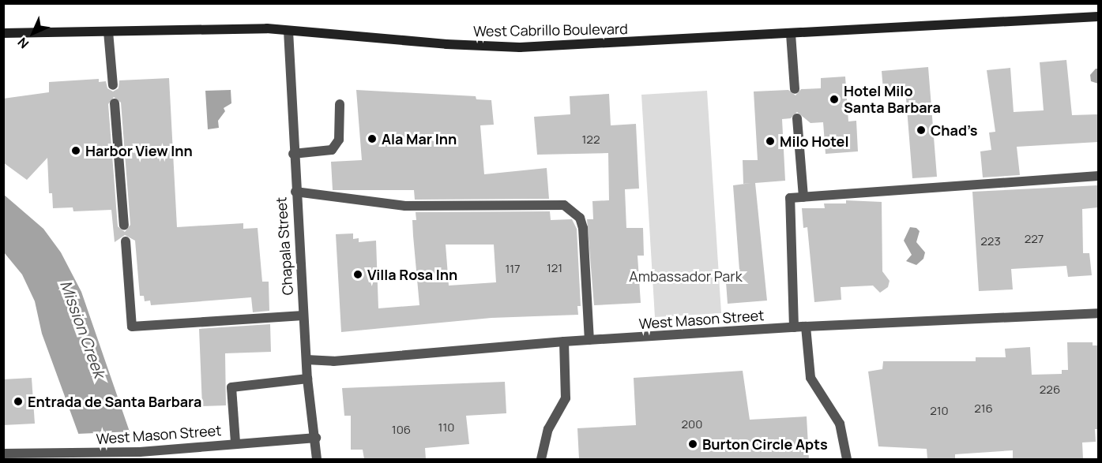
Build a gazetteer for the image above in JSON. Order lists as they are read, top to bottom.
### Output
{
  "streets": {
    "main road": ["West Cabrillo Boulevard"],
    "street": ["Chapala Street", "West Mason Street"]
  },
  "crossings": [
    ["West Cabrillo Boulevard", "Chapala Street"],
    ["Chapala Street", "West Mason Street"]
  ],
  "water": ["Mission Creek"],
  "parks": ["Ambassador Park"],
  "places": [
    "Hotel Milo Santa Barbara",
    "Chad’s",
    "Ala Mar Inn",
    "Milo Hotel",
    "Harbor View Inn",
    "Villa Rosa Inn",
    "Entrada de Santa Barbara",
    "Burton Circle Apts"
  ],
  "house_numbers": [
    "122",
    "227",
    "223",
    "121",
    "117",
    "226",
    "216",
    "210",
    "200",
    "110",
    "106"
  ],
  "north": "bottom left"
}
